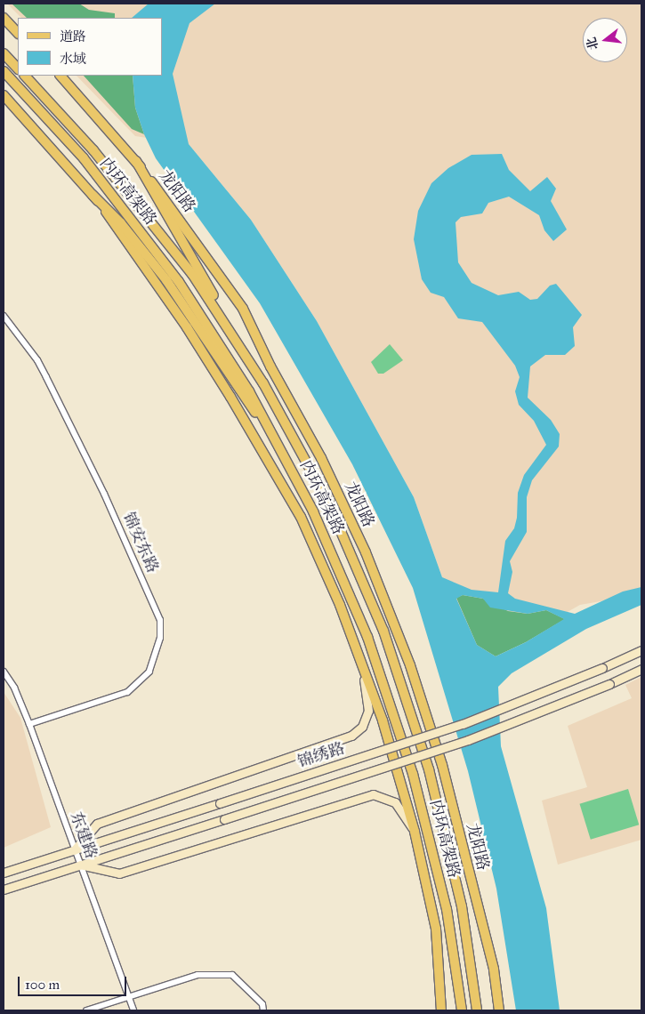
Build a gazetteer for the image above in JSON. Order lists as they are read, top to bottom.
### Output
{
  "streets": {
    "main road": ["内环高架路", "龙阳路", "锦绣路"],
    "street": ["锦安东路", "东建路"]
  },
  "crossings": [
    ["锦安东路", "东建路"],
    ["锦绣路", "东建路"]
  ],
  "legend": ["道路", "水域"],
  "scale_bar": "100 m",
  "north": "left"
}
